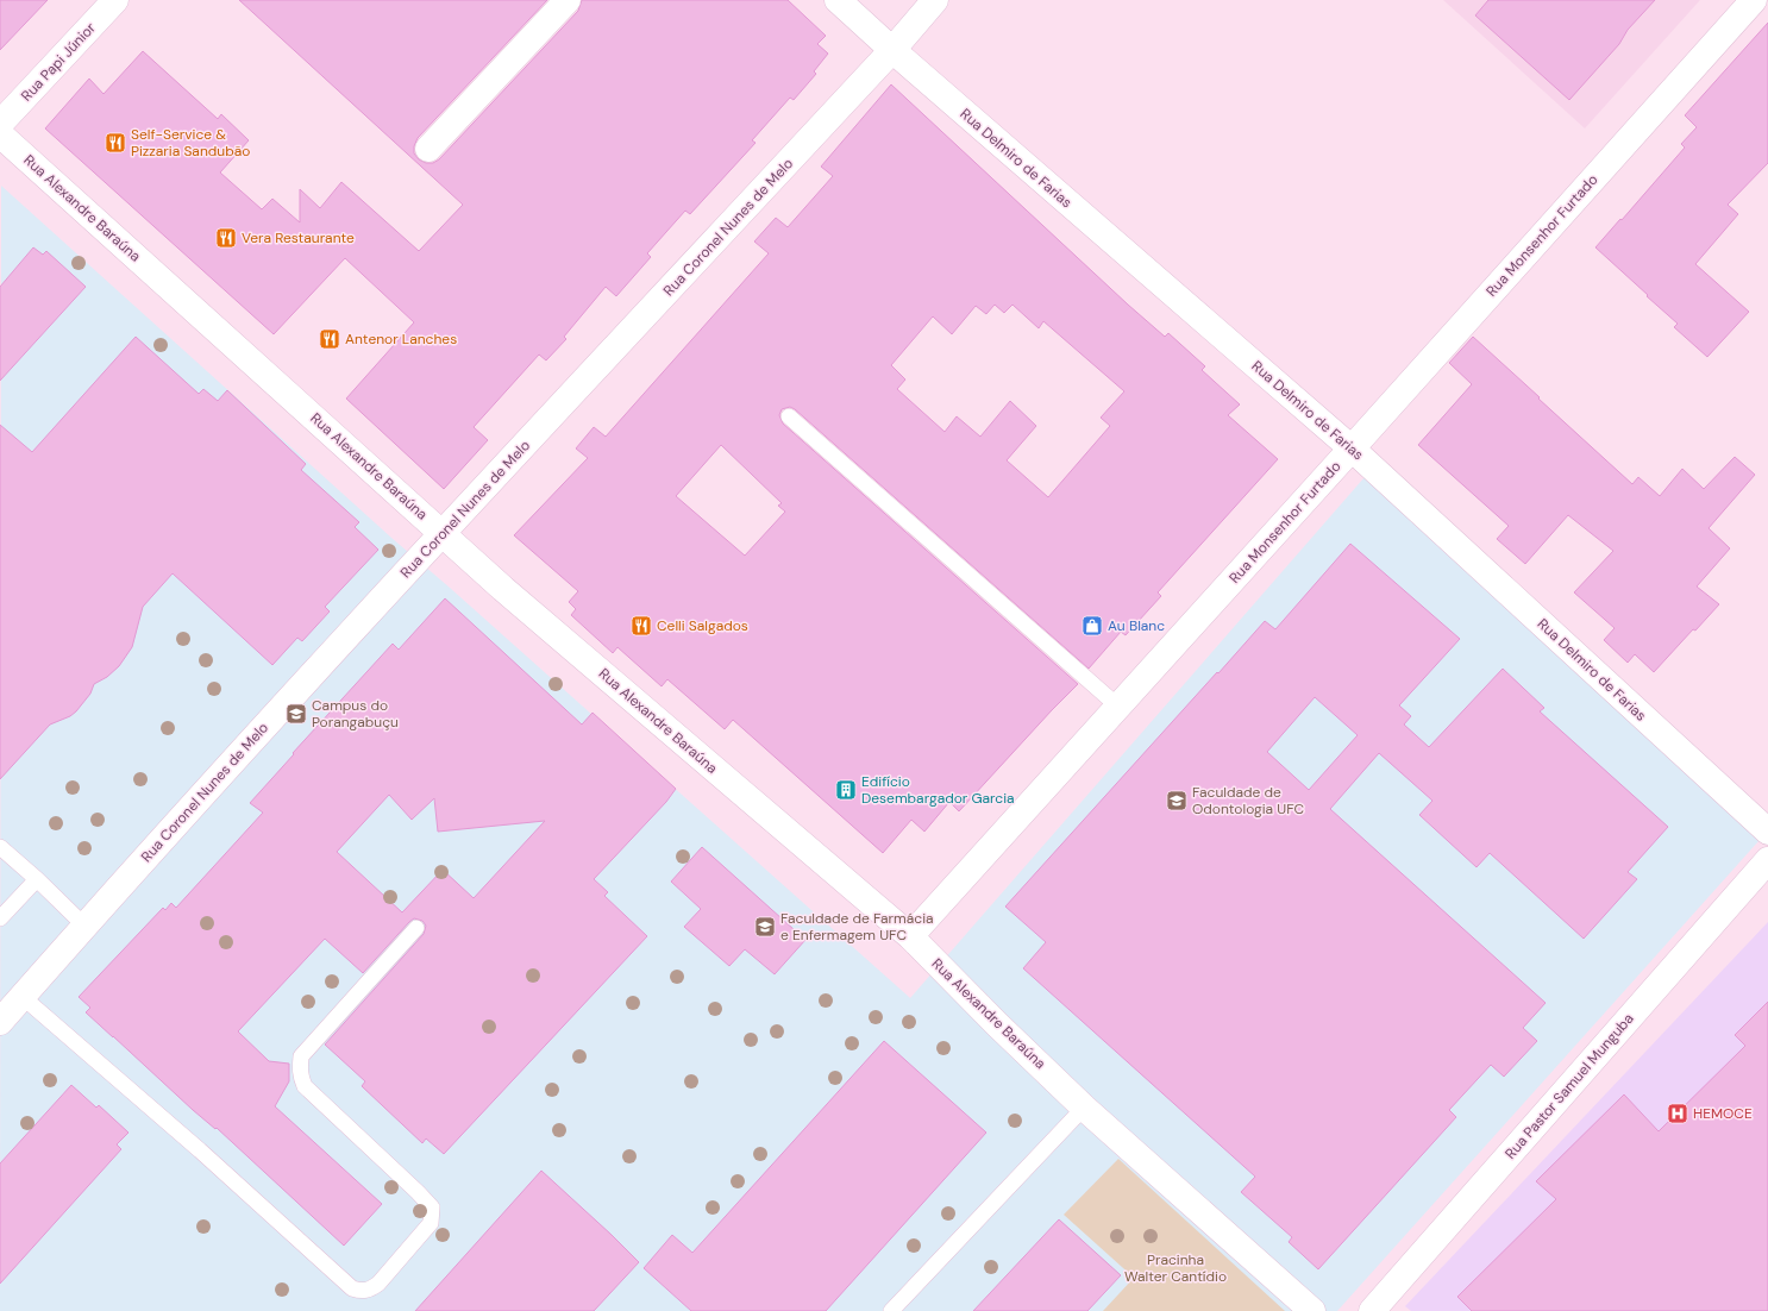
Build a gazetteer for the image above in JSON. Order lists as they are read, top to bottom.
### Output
{
  "streets": {
    "street": [
      "Rua Papi Júnior",
      "Rua Delmiro de Farias",
      "Rua Alexandre Baraúna",
      "Rua Coronel Nunes de Melo",
      "Rua Monsenhor Furtado",
      "Rua Pastor Samuel Munguba"
    ]
  },
  "crossings": [
    ["Rua Delmiro de Farias", "Rua Coronel Nunes de Melo"],
    ["Rua Delmiro de Farias", "Rua Monsenhor Furtado"],
    ["Rua Alexandre Baraúna", "Rua Coronel Nunes de Melo"],
    ["Rua Alexandre Baraúna", "Rua Monsenhor Furtado"]
  ],
  "parks": ["Pracinha Walter Cantídio"],
  "places": {
    "restaurant": [
      "Self-Service & Pizzaria Sandubão",
      "Vera Restaurante",
      "Antenor Lanches",
      "Celli Salgados"
    ],
    "shop": ["Au Blanc"],
    "school or university": ["Campus do Porangabuçu", "Faculdade de Odontologia UFC", "Faculdade de Farmácia e Enfermagem UFC"],
    "building": ["Edifício Desembargador Garcia"],
    "hospital": ["HEMOCE"]
  }
}
